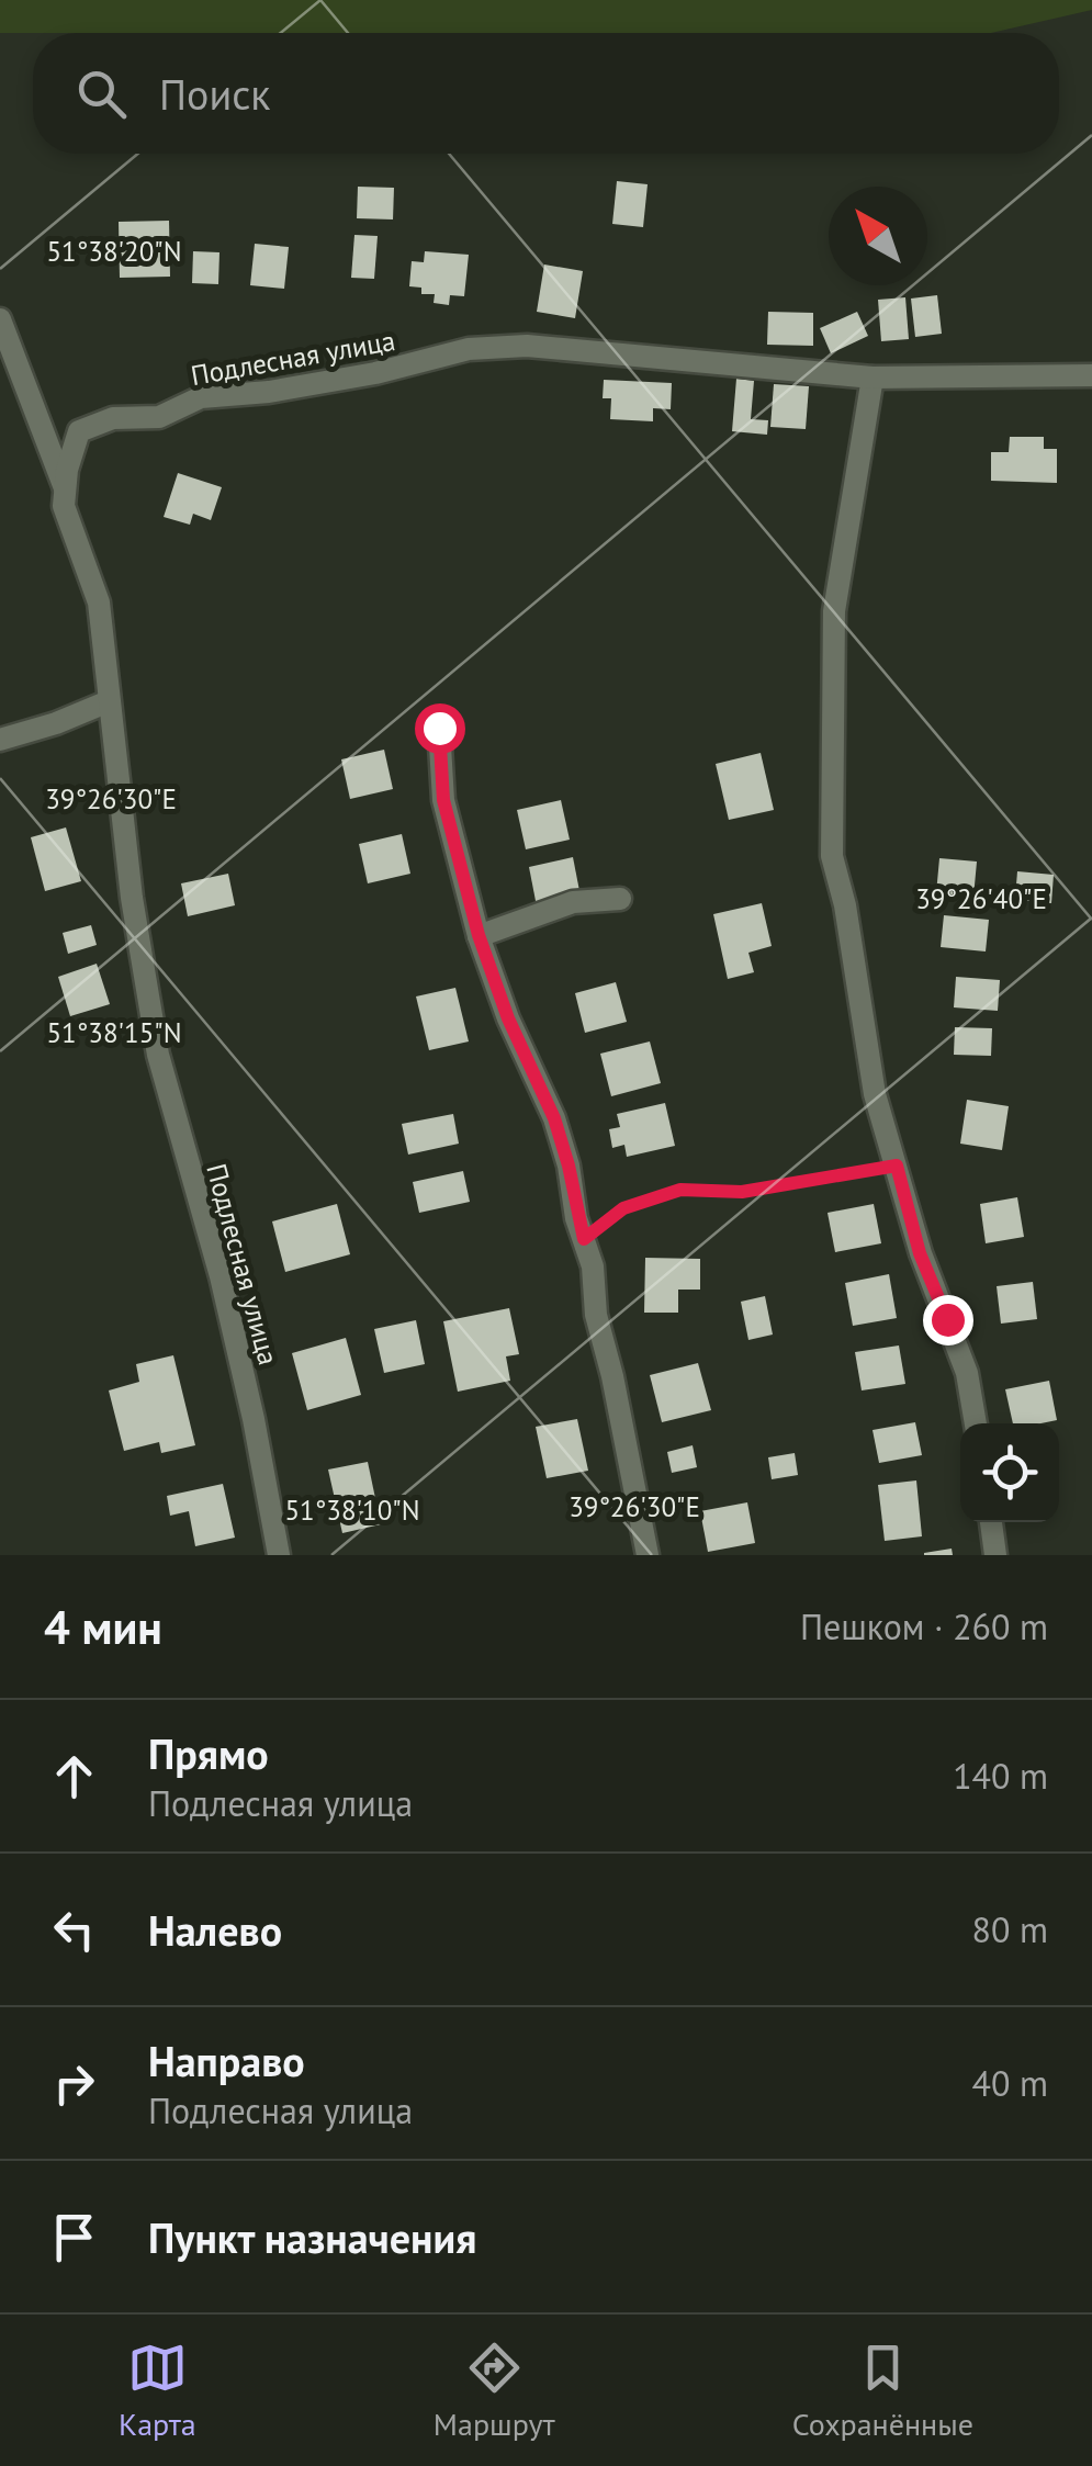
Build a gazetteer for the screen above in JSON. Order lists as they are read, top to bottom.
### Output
{
  "streets": {
    "street": ["Подлесная улица"]
  },
  "north": "top left",
  "page": {
    "search": "Поиск",
    "heading": ["4 мин", "Пешком · 260 m"],
    "list": [
      ["Прямо", "Подлесная улица", "140 m"],
      ["Налево", "80 m"],
      ["Направо", "Подлесная улица", "40 m"],
      "Пункт назначения"
    ],
    "nav": ["Карта", "Маршрут", "Сохранённые"]
  },
  "coordinates": [
    "51°38'20\"N",
    "39°26'30\"E",
    "39°26'40\"E",
    "51°38'15\"N",
    "51°38'10\"N"
  ]
}
